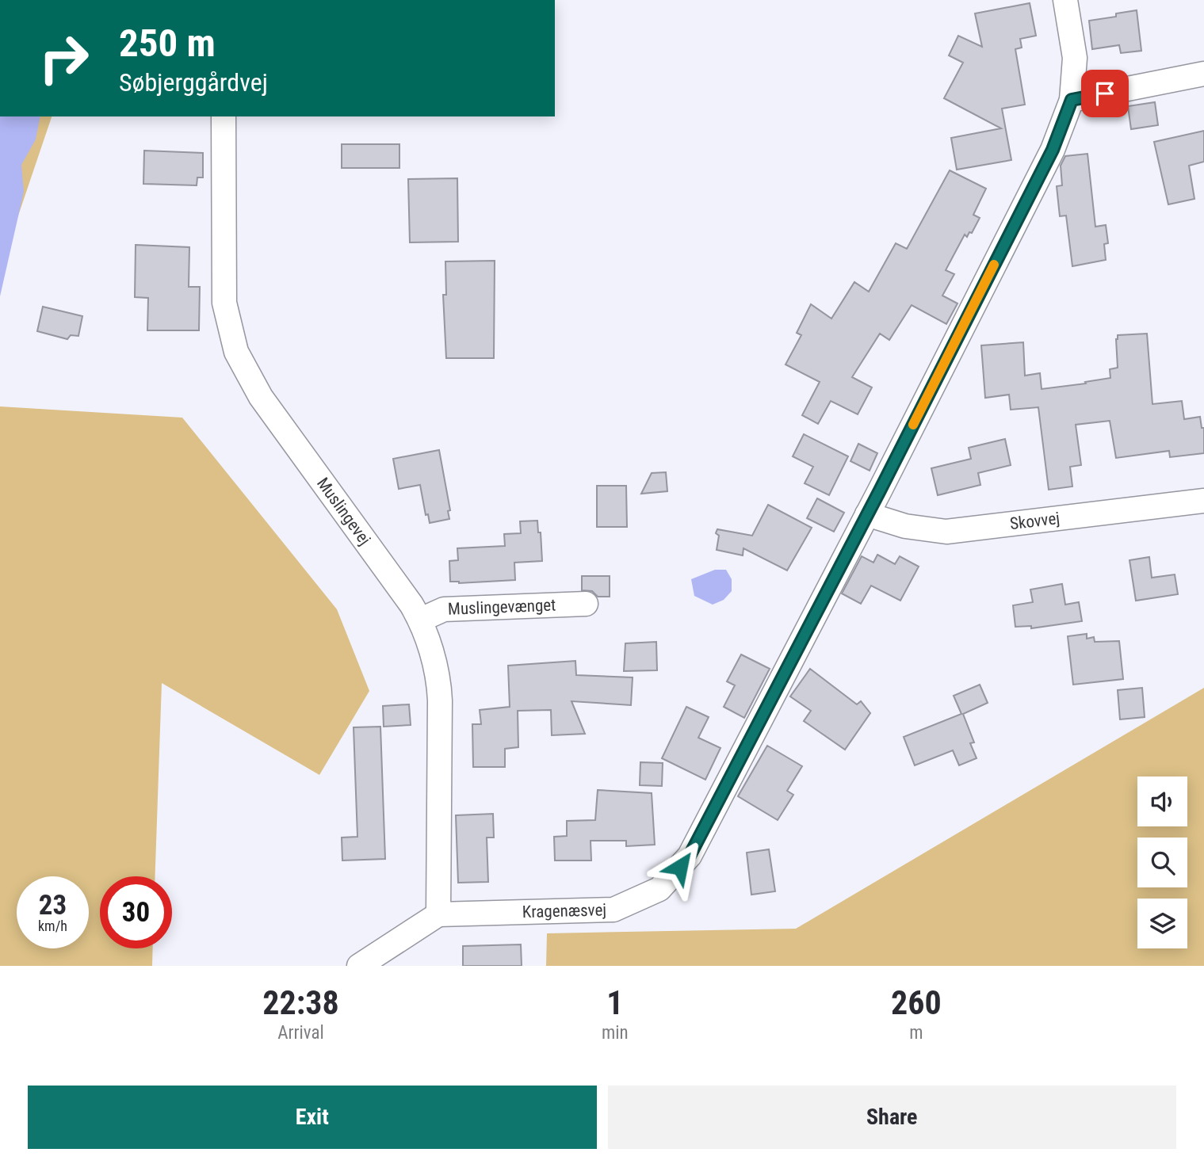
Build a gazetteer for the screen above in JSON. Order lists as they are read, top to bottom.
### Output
{
  "streets": {
    "street": [
      "Muslingevej",
      "Skovvej",
      "Muslingevænget",
      "Kragenæsvej"
    ]
  },
  "crossings": [
    ["Muslingevej", "Muslingevænget"],
    ["Muslingevej", "Kragenæsvej"],
    ["Skovvej", "Kragenæsvej"]
  ],
  "page": {
    "turn": ["250 m", "Søbjerggårdvej"],
    "speed": "23 km/h",
    "limit": "30",
    "eta": [
      "22:38",
      "Arrival",
      "1",
      "min",
      "260",
      "m"
    ],
    "buttons": ["Exit", "Share"]
  }
}
